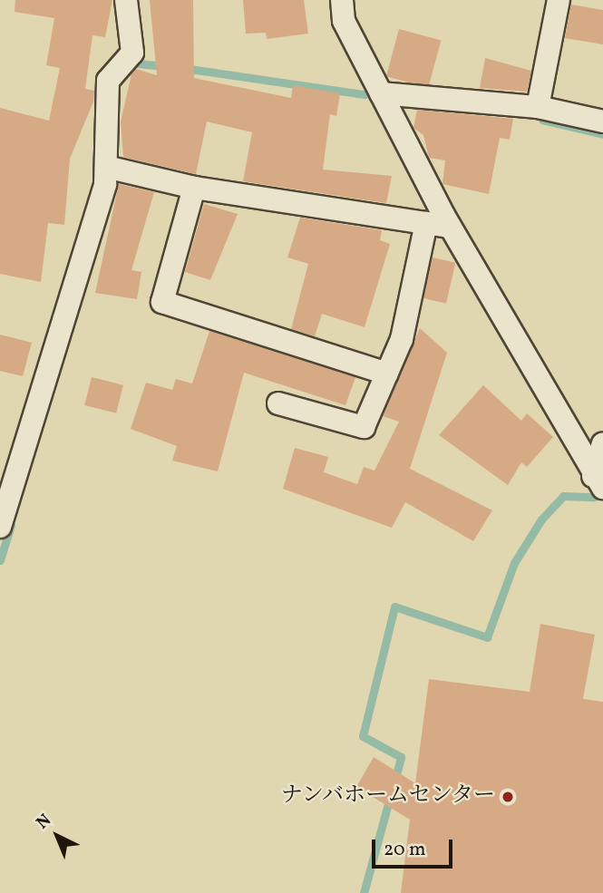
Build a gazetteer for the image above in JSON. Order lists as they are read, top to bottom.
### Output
{
  "places": ["ナンバホームセンター"],
  "scale_bar": "20 m",
  "north": "top left"
}
